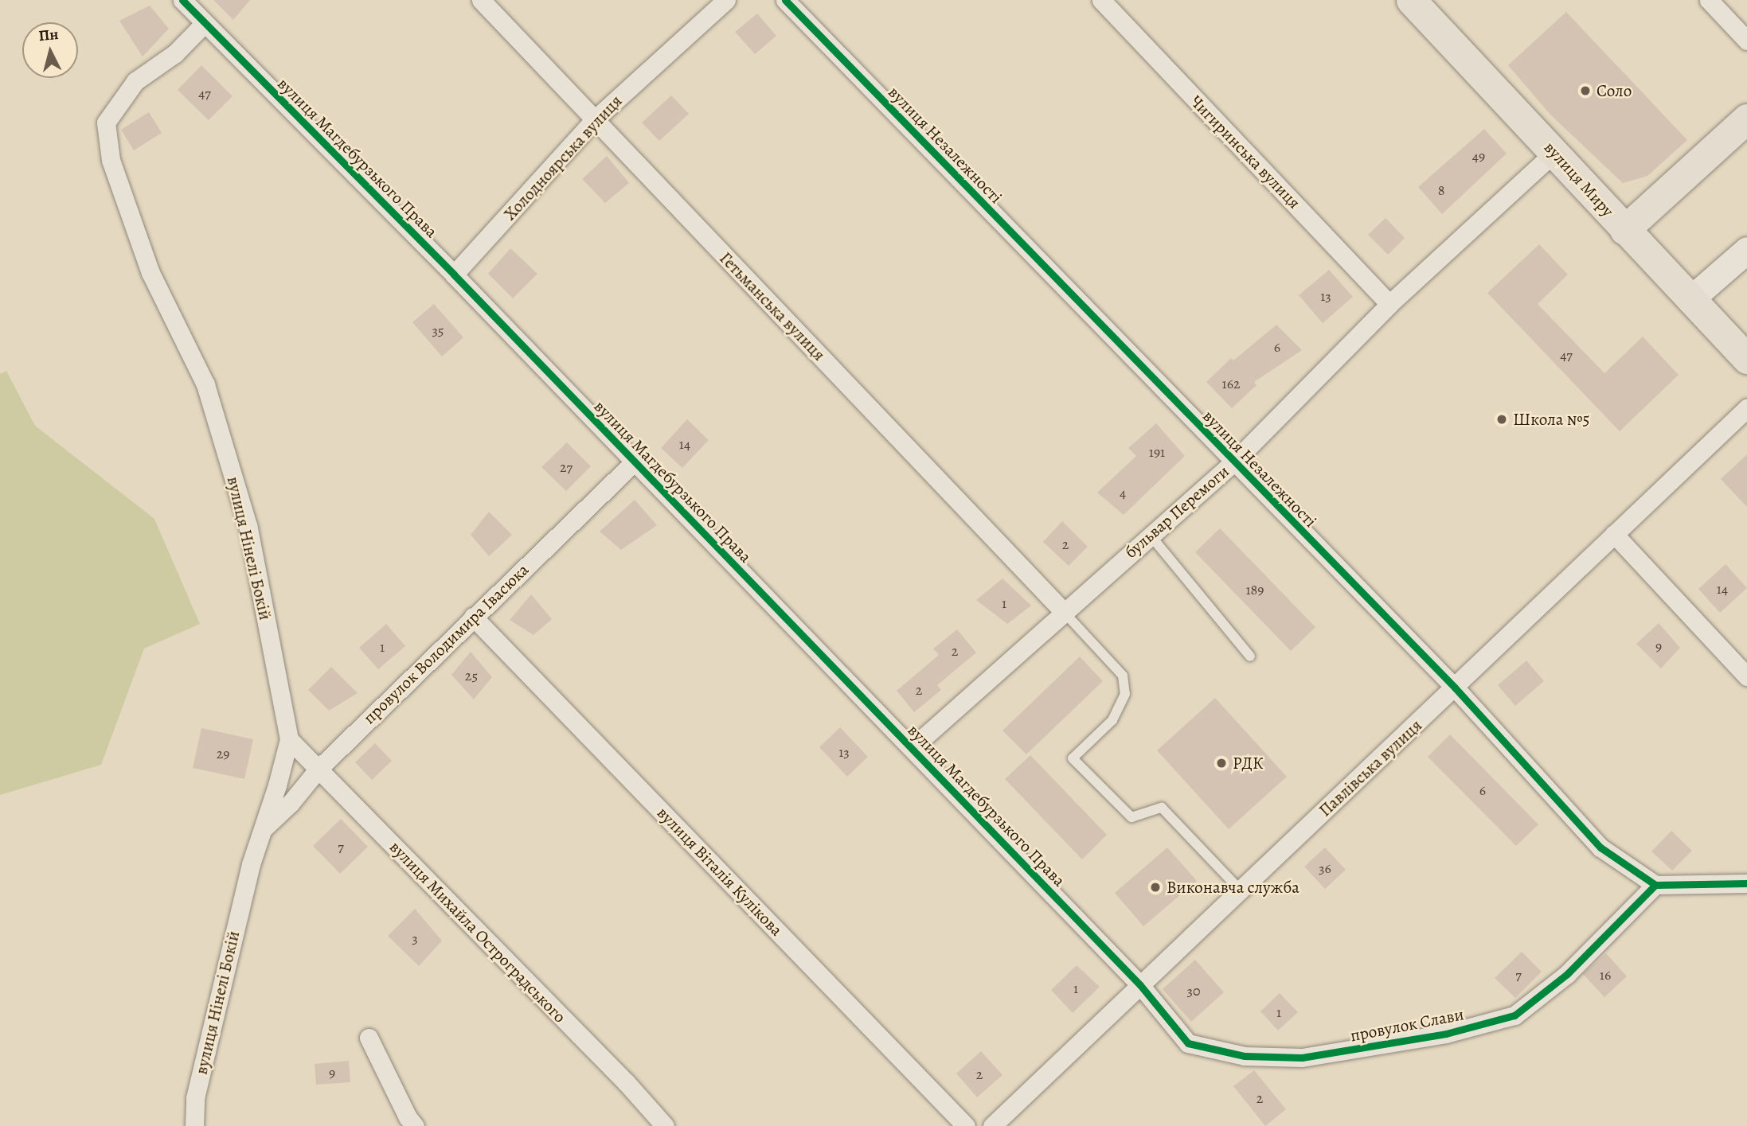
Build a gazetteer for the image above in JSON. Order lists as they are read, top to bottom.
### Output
{
  "streets": {
    "main road": ["вулиця Миру"],
    "street": [
      "вулиця Незалежності",
      "Чигиринська вулиця",
      "вулиця Магдебурзького Права",
      "Холодноярська вулиця",
      "Гетьманська вулиця",
      "бульвар Перемоги",
      "вулиця Нінелі Бокій",
      "провулок Володимира Івасюка",
      "Павлівська вулиця",
      "вулиця Віталія Кулікова",
      "вулиця Михайла Остроградського",
      "провулок Слави"
    ]
  },
  "crossings": [
    ["вулиця Незалежності", "бульвар Перемоги"],
    ["вулиця Незалежності", "Павлівська вулиця"],
    ["вулиця Незалежності", "провулок Слави"],
    ["Чигиринська вулиця", "бульвар Перемоги"],
    ["вулиця Магдебурзького Права", "Холодноярська вулиця"],
    ["вулиця Магдебурзького Права", "бульвар Перемоги"],
    ["вулиця Магдебурзького Права", "вулиця Нінелі Бокій"],
    ["вулиця Магдебурзького Права", "провулок Володимира Івасюка"],
    ["вулиця Магдебурзького Права", "Павлівська вулиця"],
    ["вулиця Магдебурзького Права", "провулок Слави"],
    ["Холодноярська вулиця", "Гетьманська вулиця"],
    ["вулиця Миру", "бульвар Перемоги"],
    ["Гетьманська вулиця", "бульвар Перемоги"],
    ["вулиця Нінелі Бокій", "провулок Володимира Івасюка"],
    ["вулиця Нінелі Бокій", "вулиця Михайла Остроградського"],
    ["провулок Володимира Івасюка", "вулиця Віталія Кулікова"],
    ["провулок Володимира Івасюка", "вулиця Михайла Остроградського"],
    ["Павлівська вулиця", "провулок Слави"]
  ],
  "places": [
    "Соло",
    "Школа №5",
    "РДК",
    "Виконавча служба"
  ],
  "house_numbers": [
    "47",
    "49",
    "8",
    "13",
    "35",
    "6",
    "47",
    "162",
    "14",
    "191",
    "27",
    "4",
    "2",
    "14",
    "189",
    "1",
    "9",
    "1",
    "2",
    "25",
    "2",
    "13",
    "29",
    "6",
    "7",
    "36",
    "3",
    "7",
    "16",
    "1",
    "30",
    "1",
    "9",
    "2",
    "2"
  ],
  "north": "top"
}
